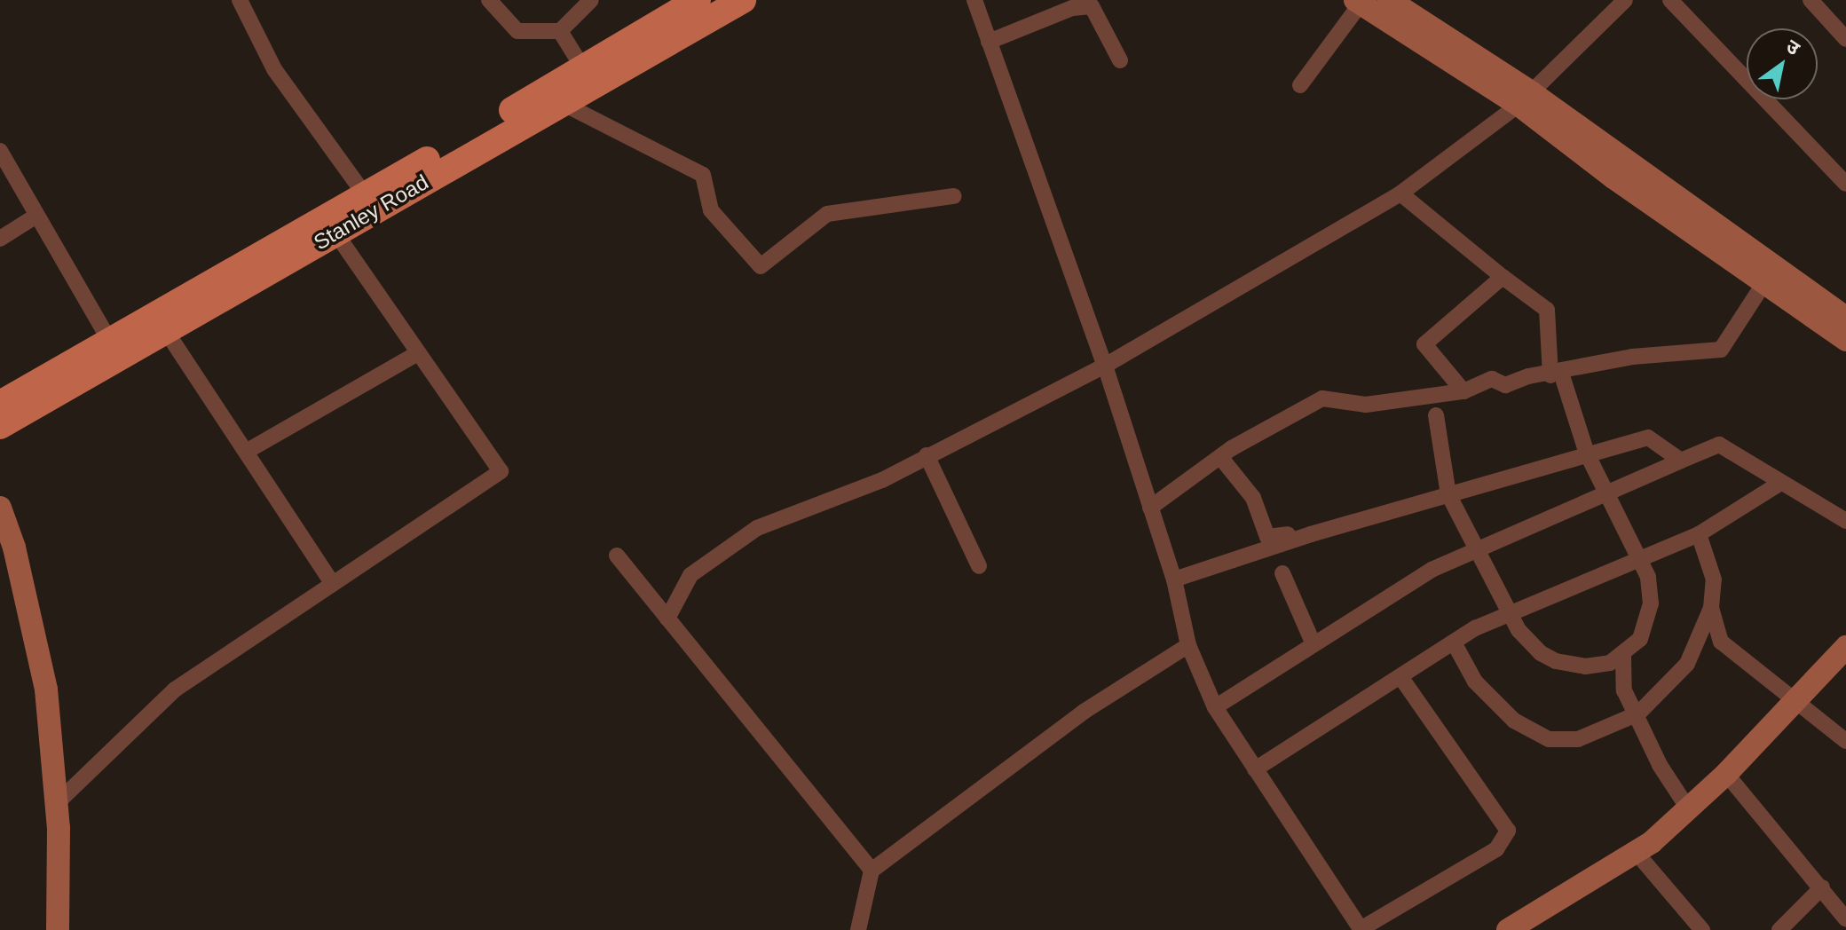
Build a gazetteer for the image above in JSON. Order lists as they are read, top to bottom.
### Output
{
  "streets": {
    "main road": ["Stanley Road"]
  },
  "north": "top right"
}
